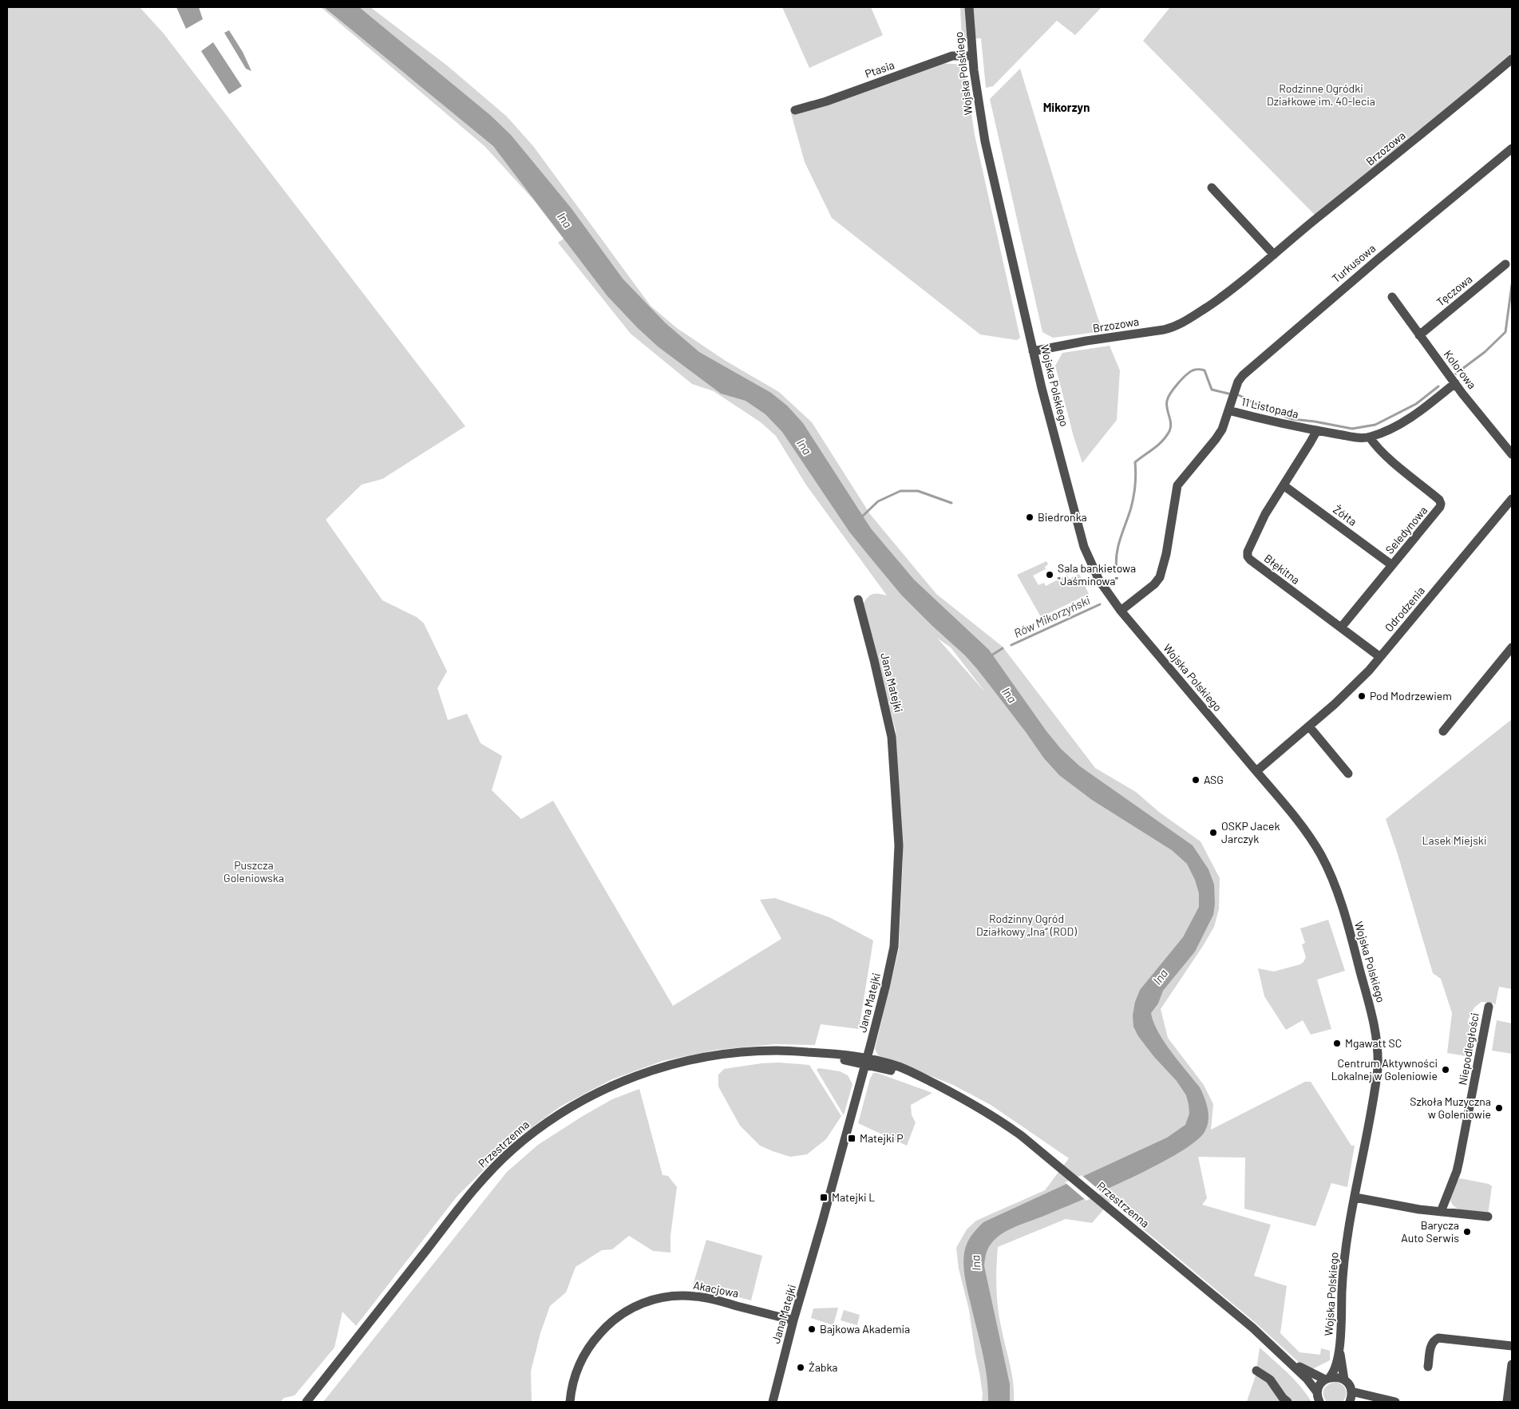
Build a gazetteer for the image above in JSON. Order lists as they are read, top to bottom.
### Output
{
  "streets": {
    "street": [
      "Ptasia",
      "Wojska Polskiego",
      "Brzozowa",
      "Turkusowa",
      "Tęczowa",
      "Kolorowa",
      "11 Listopada",
      "Żółta",
      "Seledynowa",
      "Błękitna",
      "Odrodzenia",
      "Jana Matejki",
      "Niepodległości",
      "Przestrzenna",
      "Akacjowa"
    ]
  },
  "crossings": [
    ["Ptasia", "Wojska Polskiego"],
    ["Wojska Polskiego", "Brzozowa"],
    ["Wojska Polskiego", "11 Listopada"],
    ["Wojska Polskiego", "Odrodzenia"],
    ["Wojska Polskiego", "Przestrzenna"],
    ["Turkusowa", "11 Listopada"],
    ["Tęczowa", "Kolorowa"],
    ["Kolorowa", "11 Listopada"],
    ["11 Listopada", "Seledynowa"],
    ["11 Listopada", "Błękitna"],
    ["Żółta", "Seledynowa"],
    ["Żółta", "Błękitna"],
    ["Seledynowa", "Błękitna"],
    ["Błękitna", "Odrodzenia"],
    ["Jana Matejki", "Przestrzenna"],
    ["Jana Matejki", "Akacjowa"]
  ],
  "districts": ["Mikorzyn"],
  "water": ["Ina", "Rów Mikorzyński"],
  "parks": [
    "Rodzinne Ogródki Działkowe im. 40-lecia",
    "Lasek Miejski",
    "Puszcza Goleniowska",
    "Rodzinny Ogród Działkowy „Ina“ (ROD)"
  ],
  "places": {
    "other": [
      "Biedronka",
      "Sala bankietowa \"Jaśminowa\"",
      "Pod Modrzewiem",
      "ASG",
      "OSKP Jacek Jarczyk",
      "Mgawatt SC",
      "Centrum Aktywności Lokalnej w Goleniowie",
      "Szkoła Muzyczna w Goleniowie",
      "Barycza Auto Serwis",
      "Bajkowa Akademia",
      "Żabka"
    ],
    "transit": ["Matejki P", "Matejki L"]
  }
}
